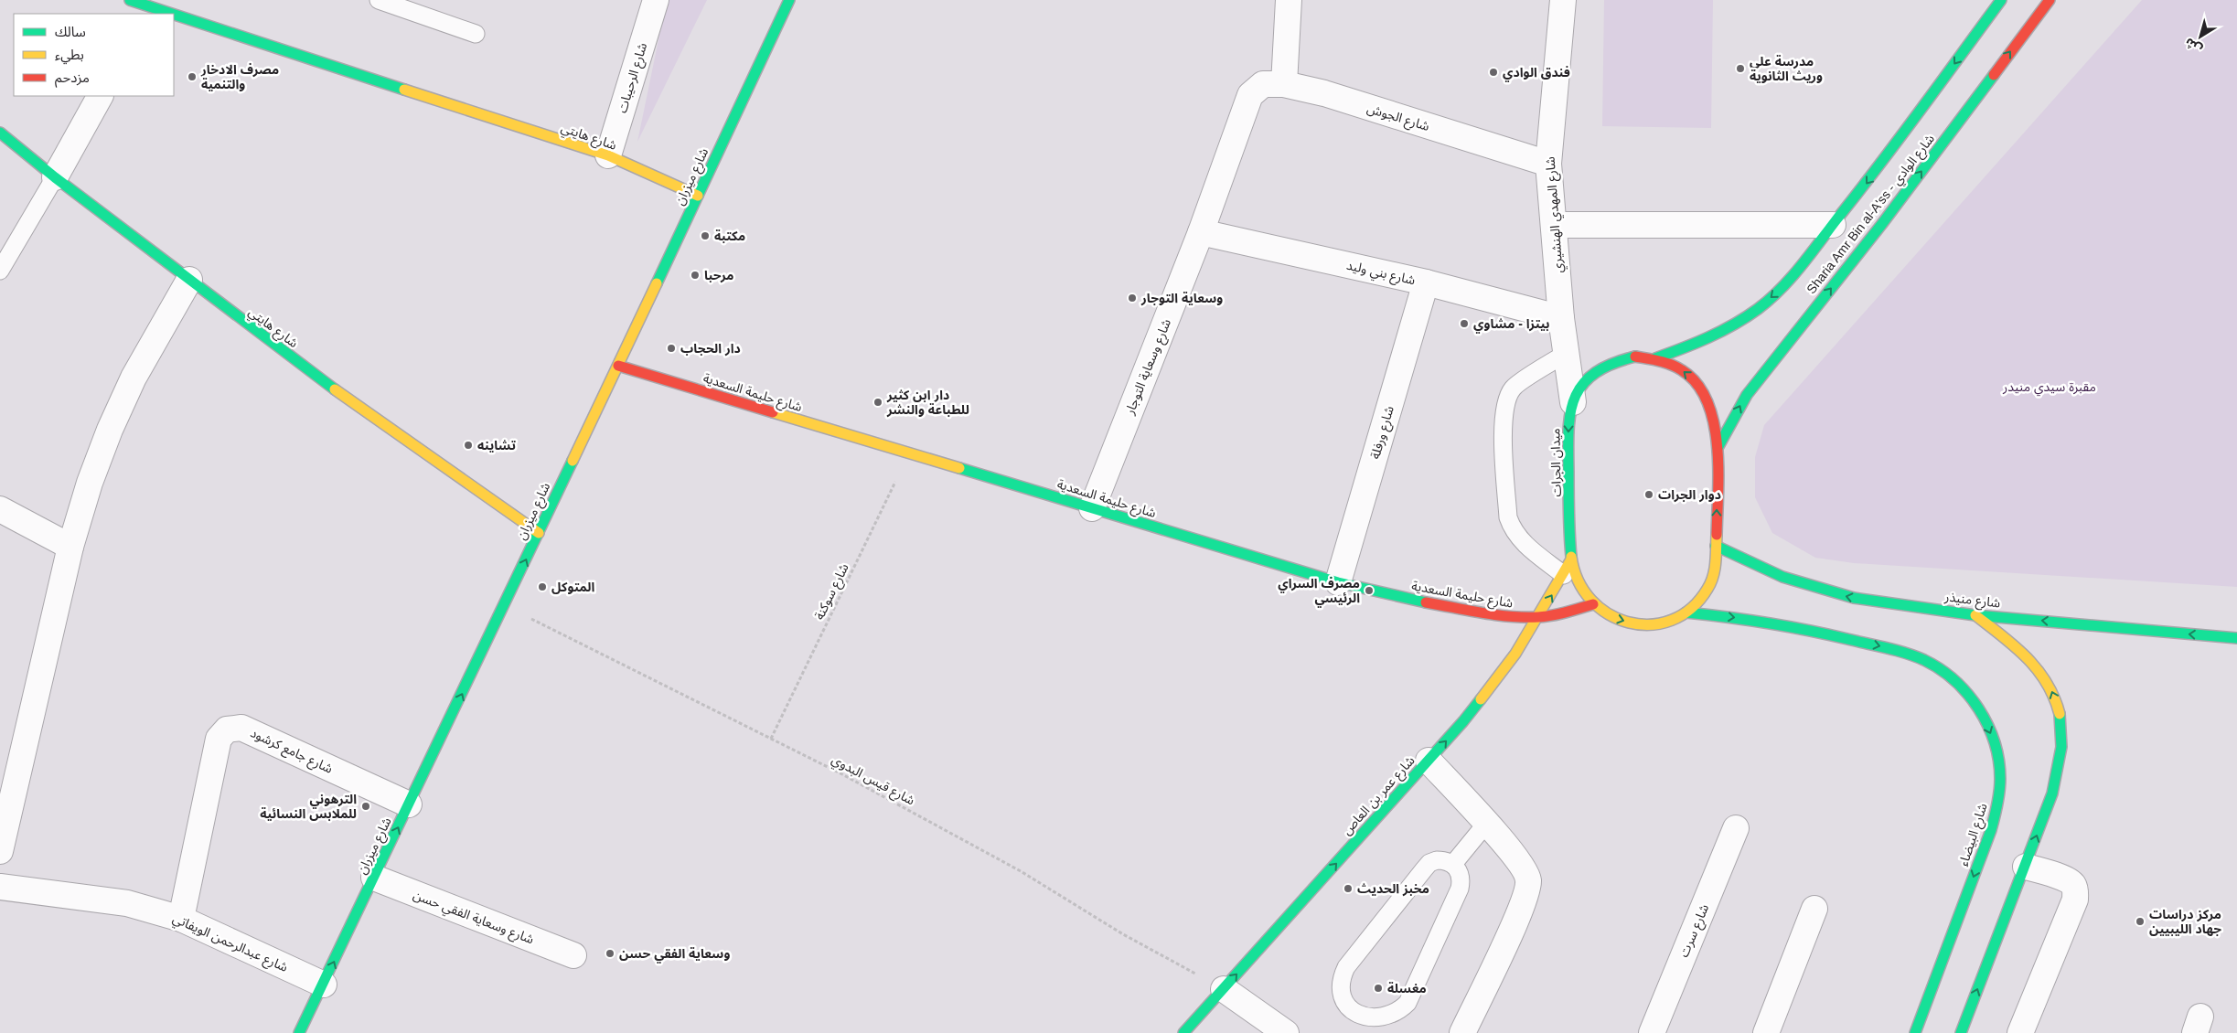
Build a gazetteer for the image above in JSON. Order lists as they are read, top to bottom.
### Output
{
  "streets": {
    "street": [
      "شارع الرحيبات",
      "شارع الجوش",
      "شارع هايتي",
      "شارع ميزران",
      "Sharia Amr Bin al-A'ss - شارع الوادي",
      "شارع المهدي الهنشيري",
      "شارع بني وليد",
      "شارع وسعاية التوجار",
      "شارع حليمة السعدية",
      "شارع ورفلة",
      "ميدان الجرات",
      "شارع منيذر",
      "شارع جامع كرشود",
      "شارع عمر بن العاص",
      "شارع البيضاء",
      "شارع وسعاية الفقي حسن",
      "شارع سرت",
      "شارع عبدالرحمن الويفاتي"
    ],
    "path": ["شارع سوكنة", "شارع قيس البدوي"]
  },
  "crossings": [
    ["شارع الرحيبات", "شارع هايتي"],
    ["شارع الجوش", "شارع المهدي الهنشيري"],
    ["شارع الجوش", "شارع وسعاية التوجار"],
    ["شارع هايتي", "شارع ميزران"],
    ["شارع ميزران", "شارع حليمة السعدية"],
    ["شارع ميزران", "شارع جامع كرشود"],
    ["شارع ميزران", "شارع قيس البدوي"],
    ["شارع ميزران", "شارع وسعاية الفقي حسن"],
    ["شارع ميزران", "شارع عبدالرحمن الويفاتي"],
    ["Sharia Amr Bin al-A'ss - شارع الوادي", "ميدان الجرات"],
    ["شارع المهدي الهنشيري", "شارع بني وليد"],
    ["شارع المهدي الهنشيري", "ميدان الجرات"],
    ["شارع بني وليد", "شارع وسعاية التوجار"],
    ["شارع بني وليد", "شارع ورفلة"],
    ["شارع وسعاية التوجار", "شارع حليمة السعدية"],
    ["شارع حليمة السعدية", "شارع ورفلة"],
    ["شارع حليمة السعدية", "ميدان الجرات"],
    ["شارع حليمة السعدية", "شارع سوكنة"],
    ["شارع حليمة السعدية", "شارع عمر بن العاص"],
    ["ميدان الجرات", "شارع منيذر"],
    ["ميدان الجرات", "شارع عمر بن العاص"],
    ["ميدان الجرات", "شارع البيضاء"],
    ["شارع سوكنة", "شارع قيس البدوي"],
    ["شارع جامع كرشود", "شارع عبدالرحمن الويفاتي"],
    ["شارع قيس البدوي", "شارع عمر بن العاص"]
  ],
  "one_way": ["شارع ميزران", "شارع منيذر", "شارع عمر بن العاص"],
  "parks": ["مقبرة سيدي منيدر"],
  "places": [
    "مدرسة علي وريث الثانوية",
    "فندق الوادي",
    "مصرف الادخار والتنمية",
    "مكتبة",
    "مرحبا",
    "وسعاية التوجار",
    "بيتزا - مشاوي",
    "دار الحجاب",
    "دار ابن كثير للطباعة والنشر",
    "تشاينه",
    "دوار الجرات",
    "المتوكل",
    "مصرف السراي الرئيسي",
    "الترهوني للملابس النسائية",
    "مخبز الحديث",
    "مركز دراسات جهاد الليبيين",
    "وسعاية الفقي حسن",
    "مغسلة"
  ],
  "legend": ["سالك", "بطيء", "مزدحم"],
  "north": "bottom left"
}
